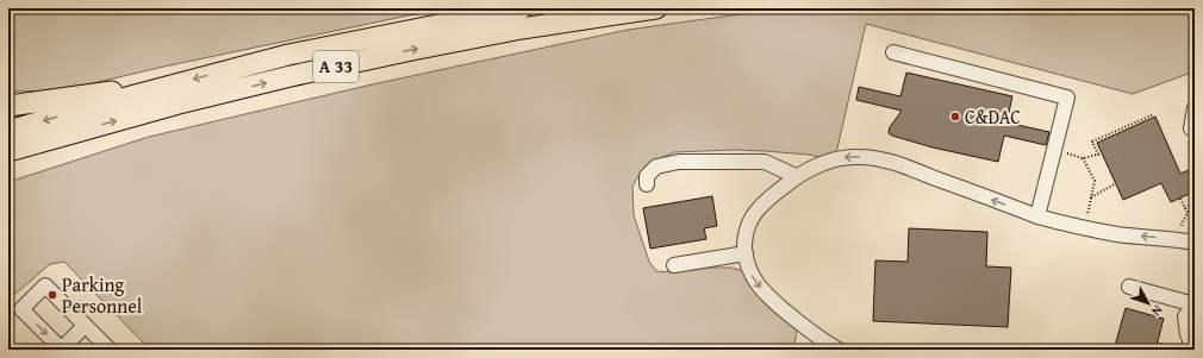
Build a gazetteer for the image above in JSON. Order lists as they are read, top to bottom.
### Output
{
  "streets": {
    "highway": ["A 33"]
  },
  "places": ["C&DAC", "Parking Personnel"],
  "north": "bottom right"
}
